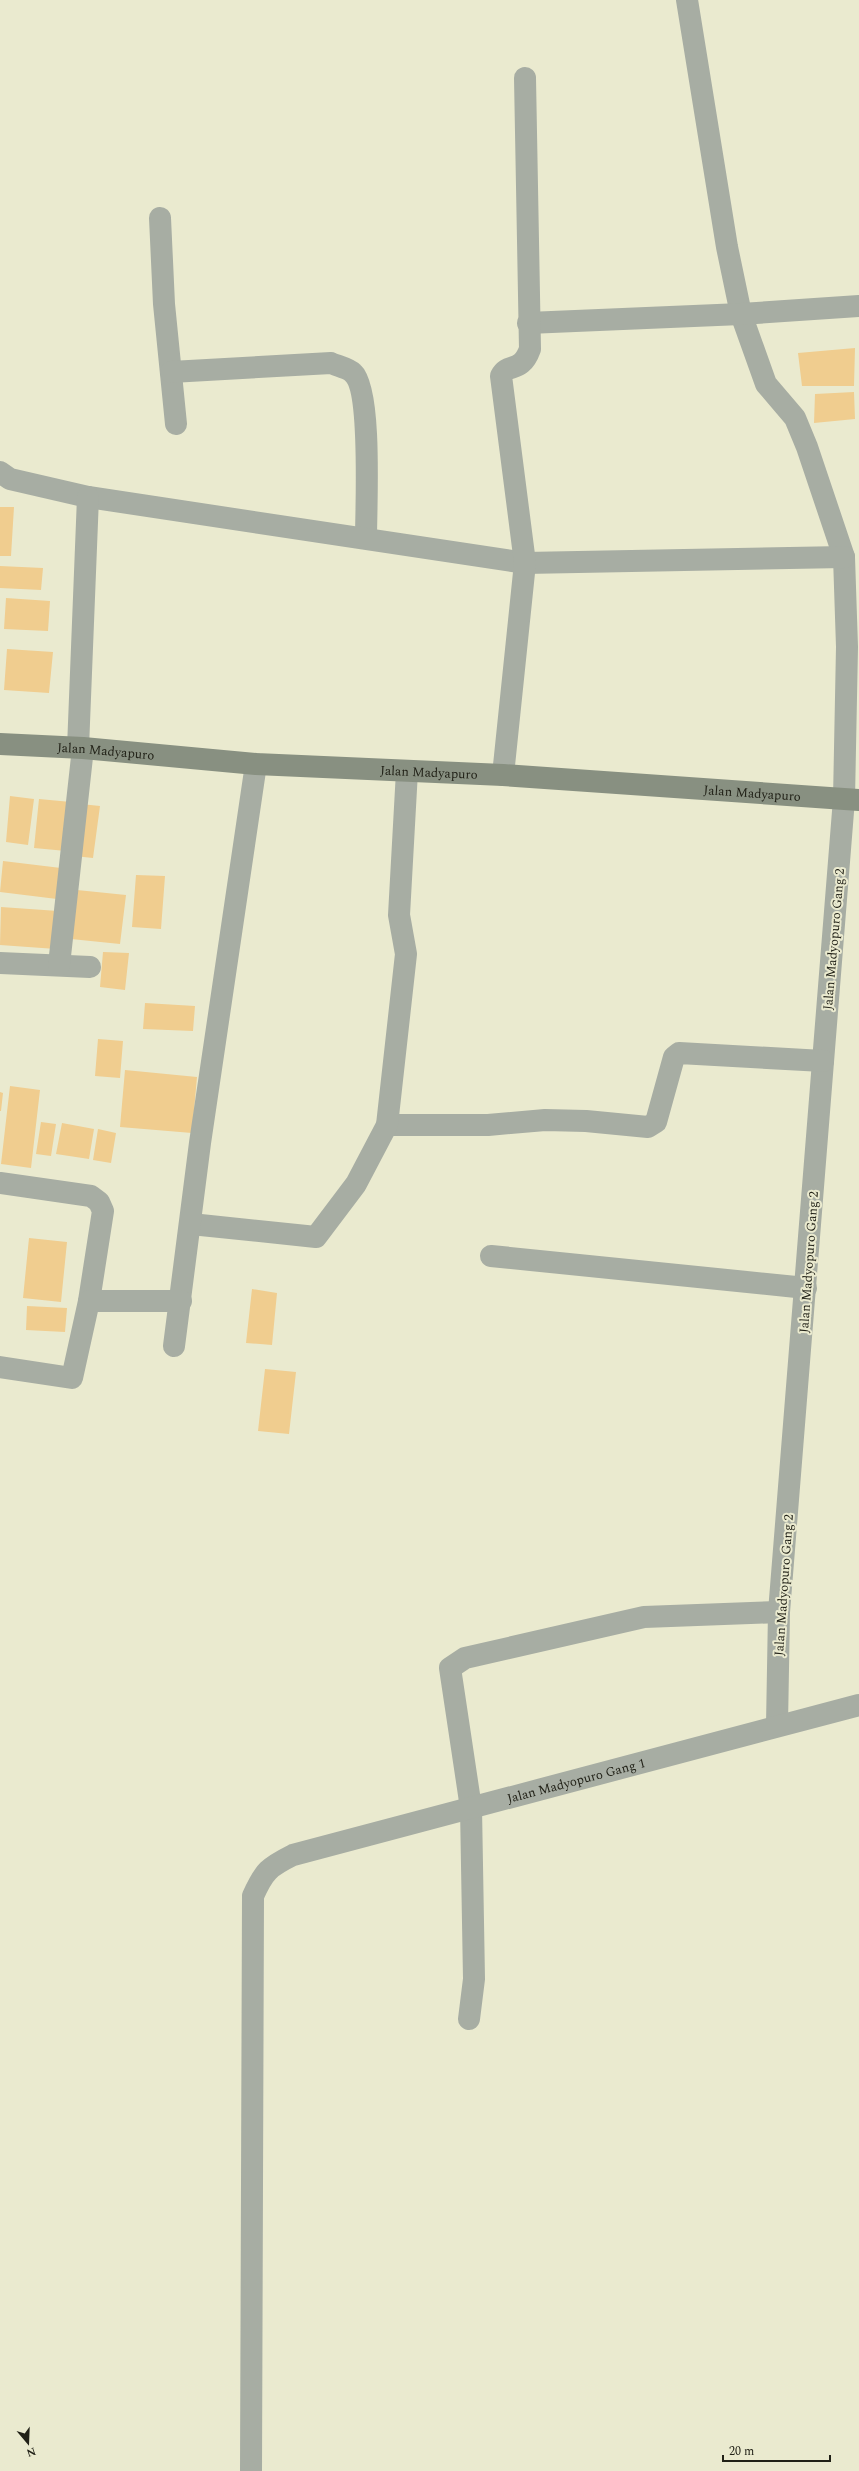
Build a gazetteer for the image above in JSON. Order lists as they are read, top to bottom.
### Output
{
  "streets": {
    "main road": ["Jalan Madyapuro"],
    "street": ["Jalan Madyopuro Gang 2", "Jalan Madyopuro Gang 1"]
  },
  "crossings": [
    ["Jalan Madyapuro", "Jalan Madyopuro Gang 2"],
    ["Jalan Madyopuro Gang 2", "Jalan Madyopuro Gang 1"]
  ],
  "scale_bar": "20 m",
  "north": "bottom"
}
